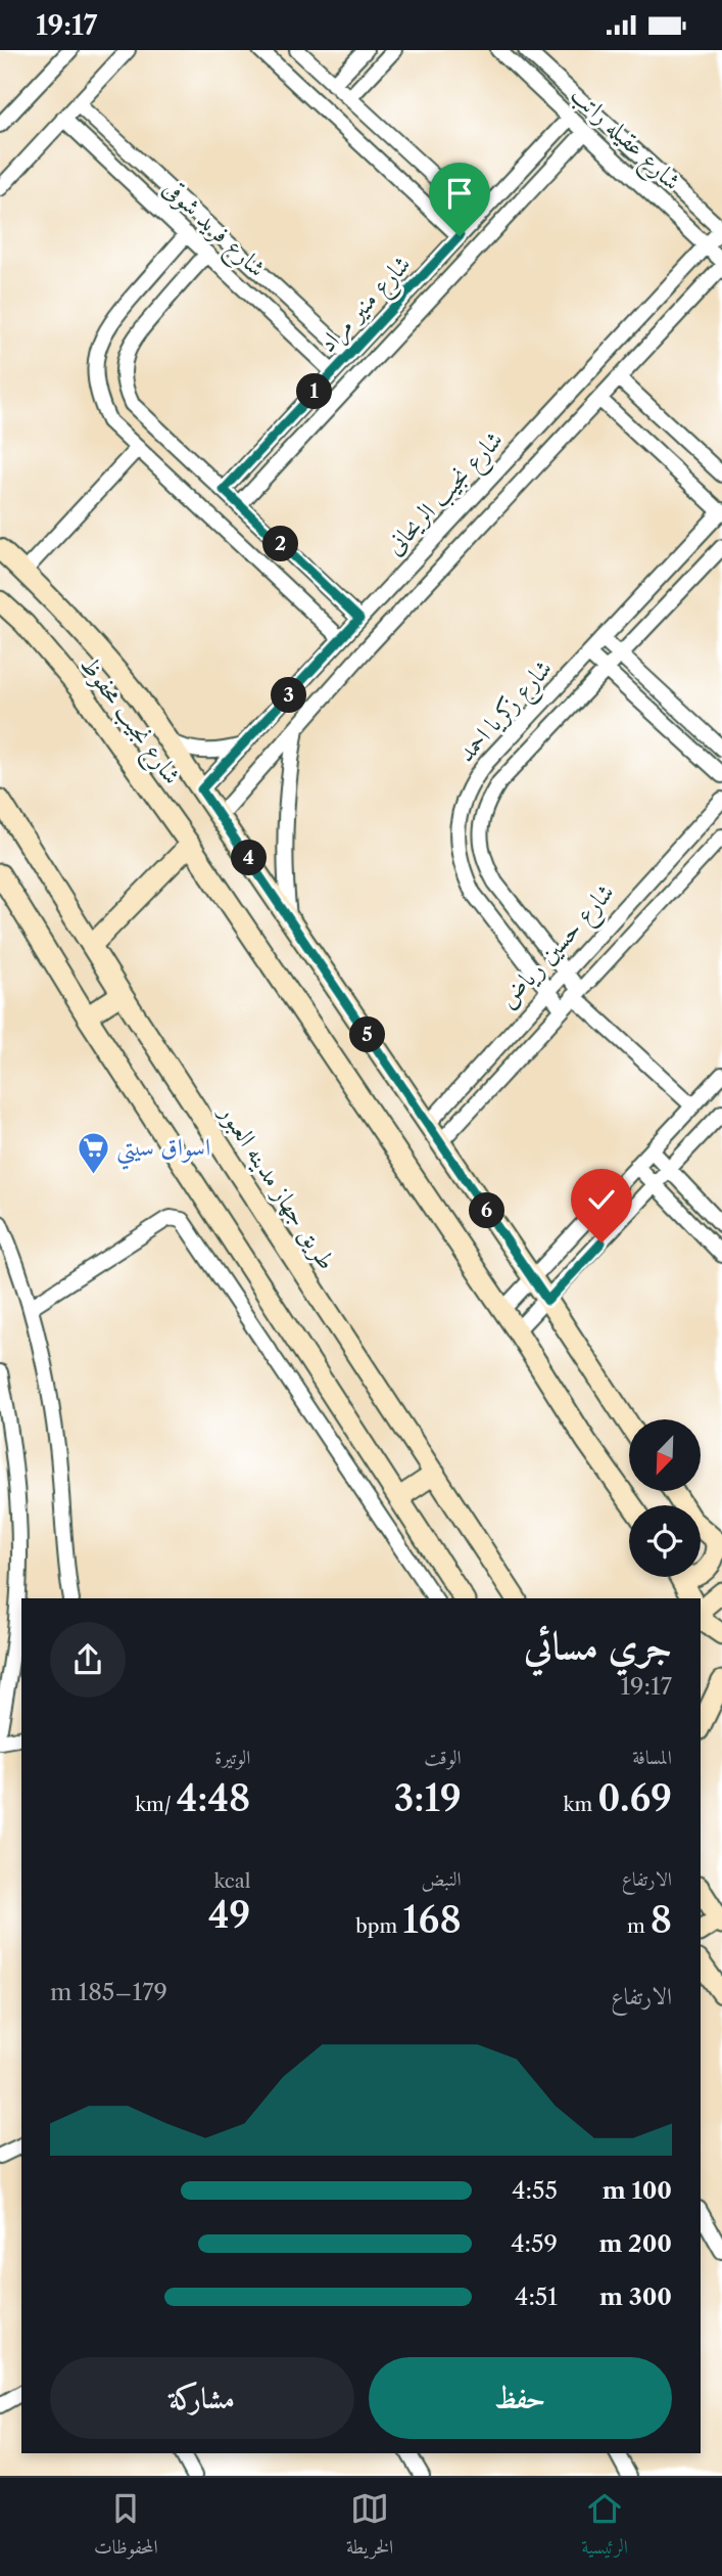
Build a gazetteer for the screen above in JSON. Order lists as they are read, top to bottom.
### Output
{
  "streets": {
    "street": [
      "شارع عقيله راتب",
      "شارع فريد شوقى",
      "شارع منير مراد",
      "شارع نجيب الريحانى",
      "شارع زكريا احمد",
      "شارع نجيب محفوظ",
      "شارع حسين رياض",
      "طريق جهاز مدينه العبور"
    ]
  },
  "crossings": [
    ["شارع عقيله راتب", "شارع منير مراد"],
    ["شارع عقيله راتب", "شارع نجيب الريحانى"],
    ["شارع فريد شوقى", "شارع منير مراد"],
    ["شارع نجيب الريحانى", "شارع نجيب محفوظ"],
    ["شارع زكريا احمد", "شارع حسين رياض"],
    ["شارع نجيب محفوظ", "شارع حسين رياض"]
  ],
  "places": {
    "supermarket": ["اسواق سيتي"]
  },
  "north": "bottom left",
  "page": {
    "status": "19:17",
    "pins": [
      "1",
      "2",
      "3",
      "4",
      "5",
      "6"
    ],
    "heading": ["جري مسائي", "19:17"],
    "stats": [
      ["المسافة", "0.69 km"],
      ["الوقت", "3:19"],
      ["الوتيرة", "4:48 /km"],
      ["الارتفاع", "8 m"],
      ["النبض", "168 bpm"],
      ["kcal", "49"]
    ],
    "chart": ["الارتفاع", "179–185 m"],
    "list": [
      {
        "name": "100 m",
        "note": "4:55"
      },
      {
        "name": "200 m",
        "note": "4:59"
      },
      {
        "name": "300 m",
        "note": "4:51"
      }
    ],
    "buttons": ["حفظ", "مشاركة"],
    "tabs": ["الرئيسية", "الخريطة", "المحفوظات"]
  }
}
